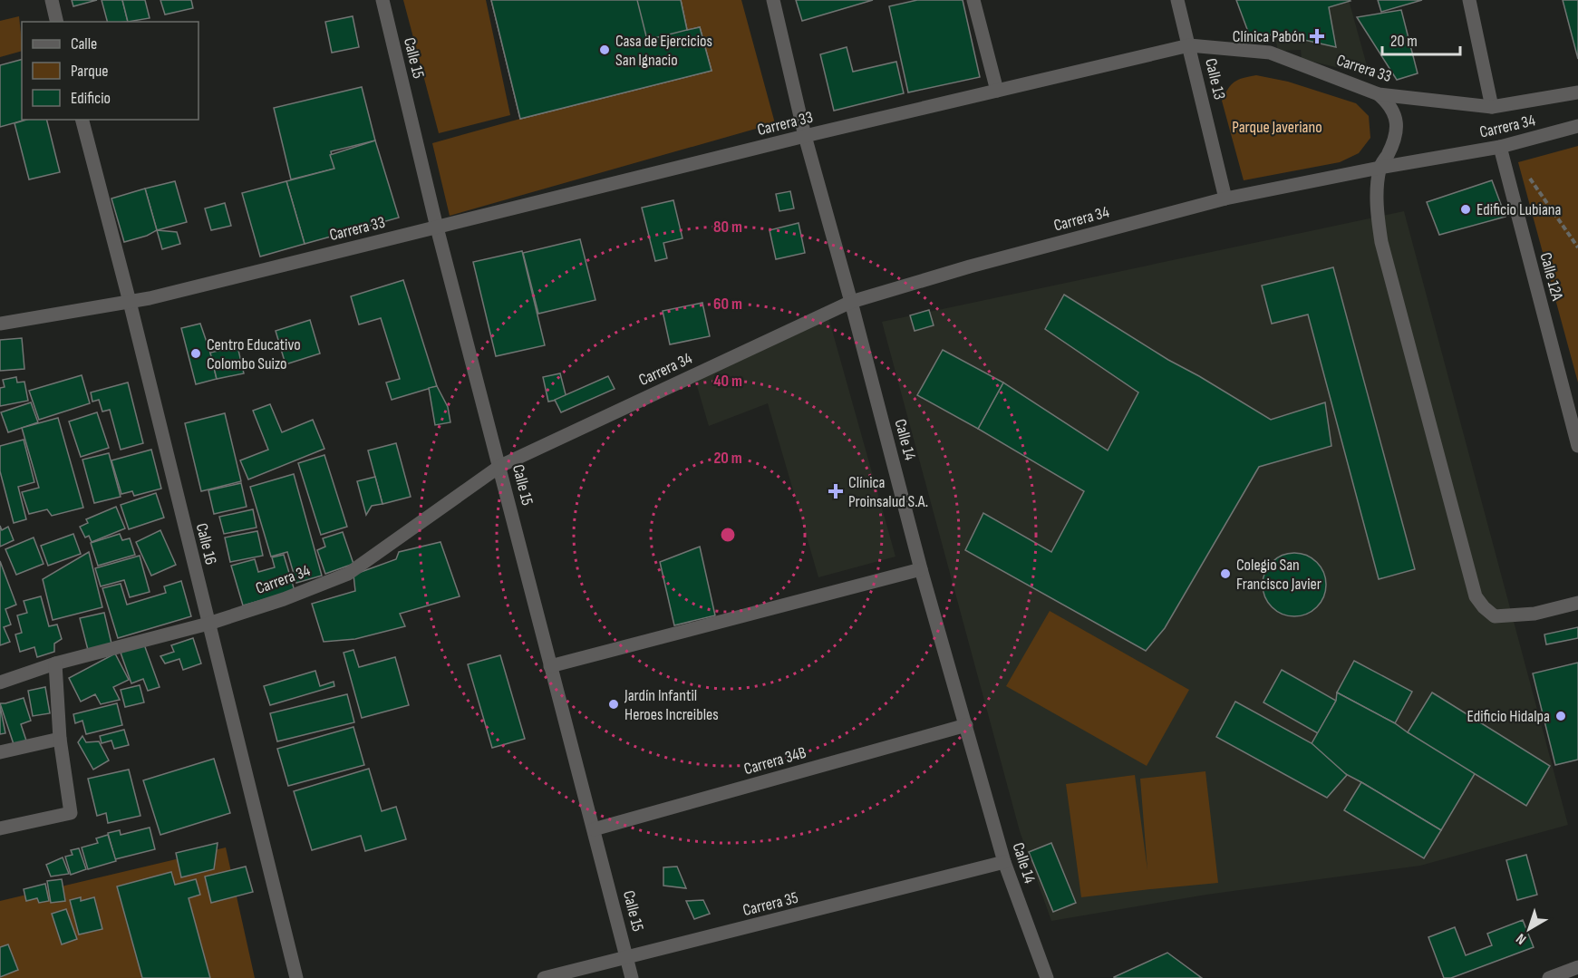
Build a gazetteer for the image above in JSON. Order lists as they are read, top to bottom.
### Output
{
  "streets": {
    "street": [
      "Calle 15",
      "Carrera 33",
      "Calle 13",
      "Carrera 34",
      "Calle 12A",
      "Calle 14",
      "Calle 16",
      "Carrera 34B",
      "Carrera 35"
    ]
  },
  "crossings": [
    ["Calle 15", "Carrera 33"],
    ["Calle 15", "Carrera 34"],
    ["Calle 15", "Carrera 34B"],
    ["Calle 15", "Carrera 35"],
    ["Carrera 33", "Calle 13"],
    ["Carrera 33", "Calle 14"],
    ["Carrera 33", "Calle 16"],
    ["Calle 13", "Carrera 34"],
    ["Carrera 34", "Calle 12A"],
    ["Carrera 34", "Calle 14"],
    ["Carrera 34", "Calle 16"],
    ["Calle 14", "Carrera 34B"],
    ["Calle 14", "Carrera 35"]
  ],
  "parks": ["Parque Javeriano"],
  "places": {
    "health": ["Clínica Pabón", "Clínica Proinsalud S.A."],
    "other": [
      "Casa de Ejercicios San Ignacio",
      "Edificio Lubiana",
      "Centro Educativo Colombo Suizo",
      "Colegio San Francisco Javier",
      "Jardín Infantil Heroes Increibles",
      "Edificio Hidalpa"
    ]
  },
  "legend": ["Calle", "Parque", "Edificio"],
  "scale_bar": "20 m",
  "north": "bottom left",
  "rings": [
    "80 m",
    "60 m",
    "40 m",
    "20 m"
  ]
}
